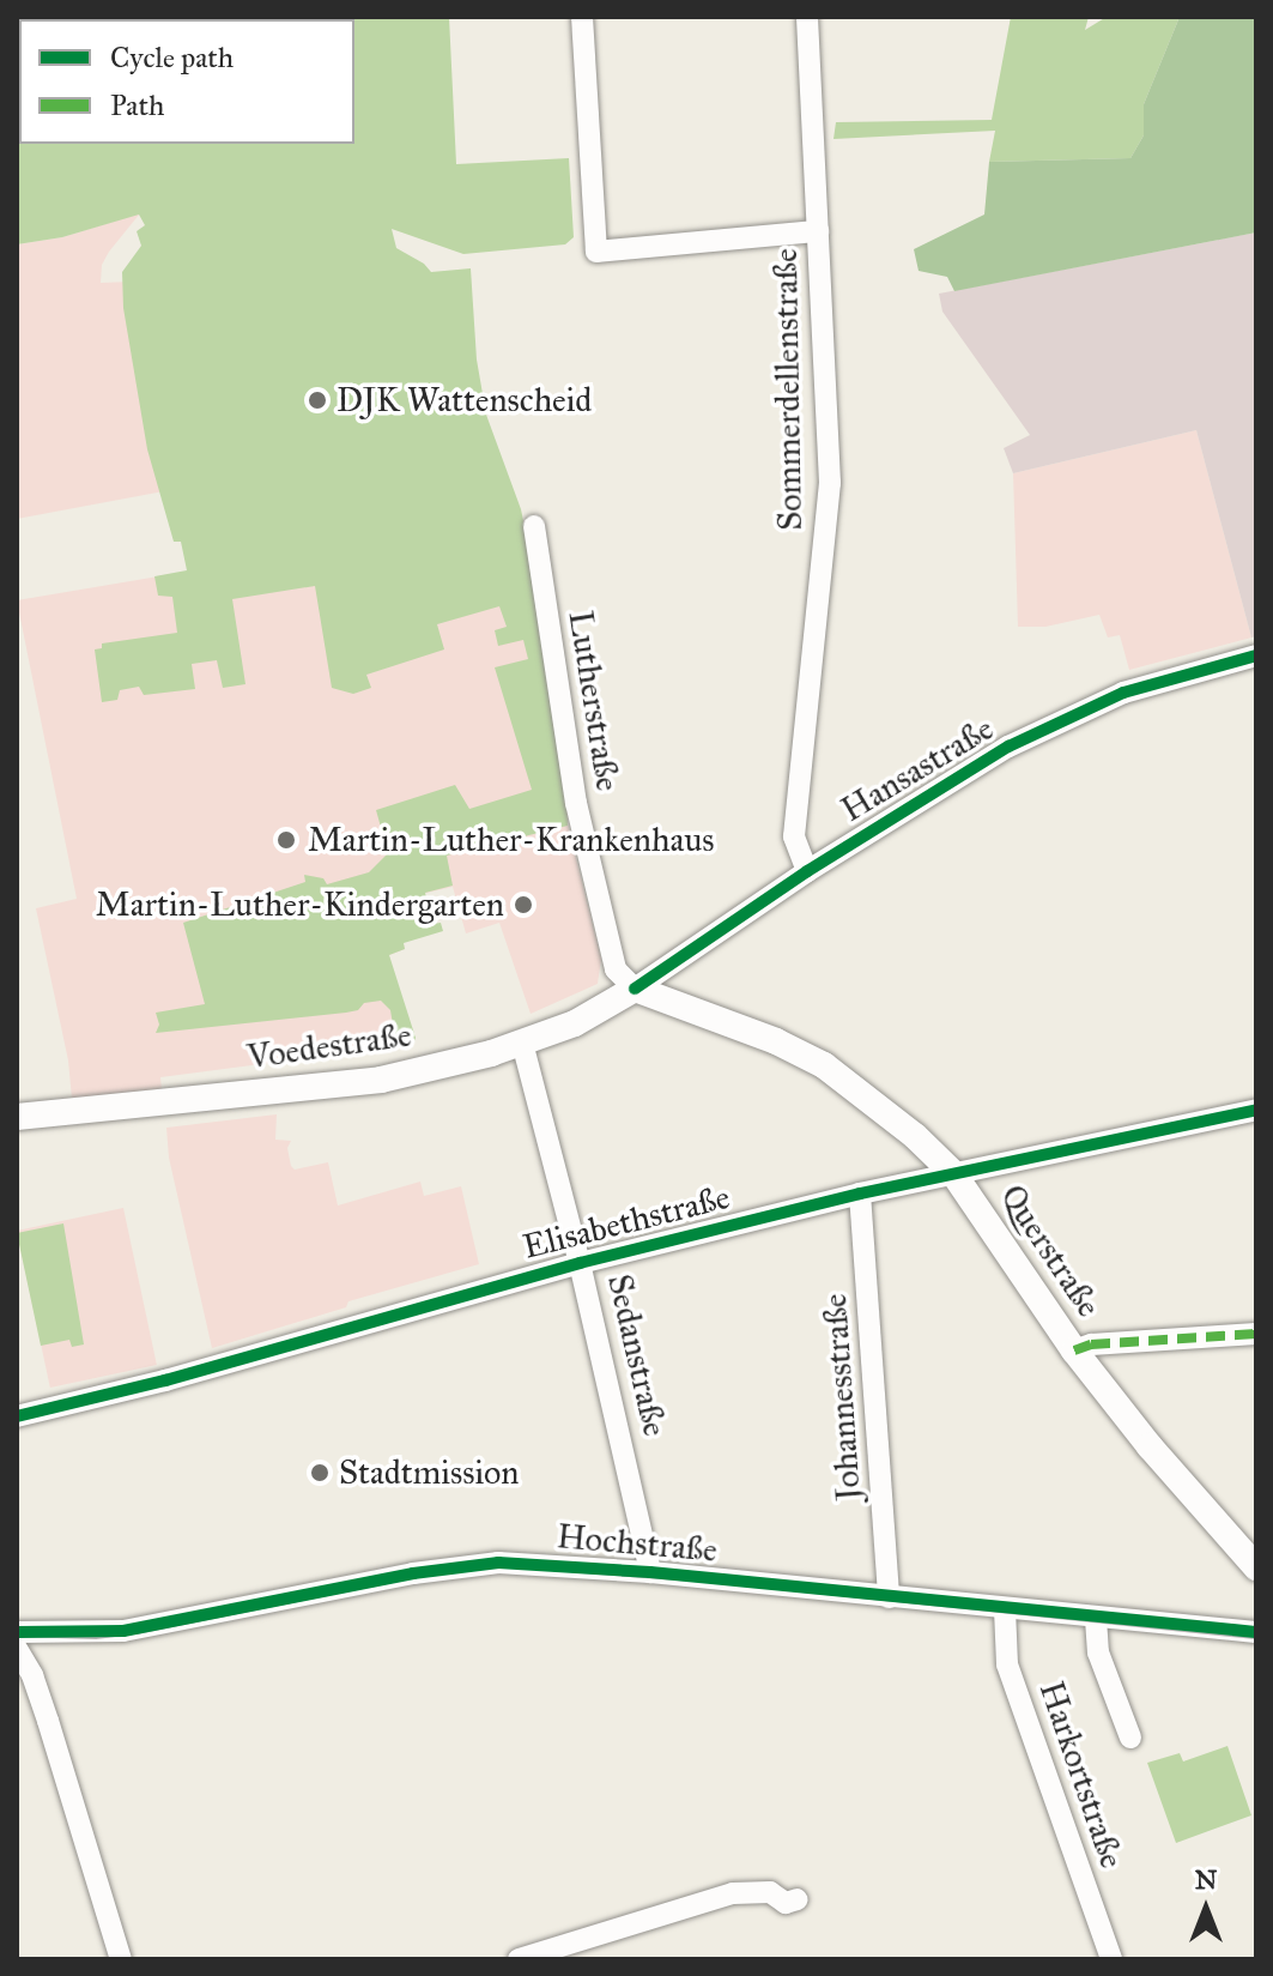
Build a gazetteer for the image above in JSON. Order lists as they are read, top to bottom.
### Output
{
  "streets": {
    "main road": ["Voedestraße", "Querstraße"],
    "street": [
      "Sommerdellenstraße",
      "Lutherstraße",
      "Hansastraße",
      "Elisabethstraße",
      "Sedanstraße",
      "Johannesstraße",
      "Hochstraße",
      "Harkortstraße"
    ]
  },
  "crossings": [
    ["Sommerdellenstraße", "Hansastraße"],
    ["Lutherstraße", "Hansastraße"],
    ["Lutherstraße", "Voedestraße"],
    ["Lutherstraße", "Querstraße"],
    ["Hansastraße", "Voedestraße"],
    ["Hansastraße", "Querstraße"],
    ["Voedestraße", "Querstraße"],
    ["Voedestraße", "Sedanstraße"],
    ["Elisabethstraße", "Querstraße"],
    ["Elisabethstraße", "Sedanstraße"],
    ["Elisabethstraße", "Johannesstraße"],
    ["Sedanstraße", "Hochstraße"],
    ["Johannesstraße", "Hochstraße"],
    ["Hochstraße", "Harkortstraße"]
  ],
  "places": [
    "DJK Wattenscheid",
    "Martin-Luther-Krankenhaus",
    "Martin-Luther-Kindergarten",
    "Stadtmission"
  ],
  "legend": ["Cycle path", "Path"],
  "north": "top"
}
